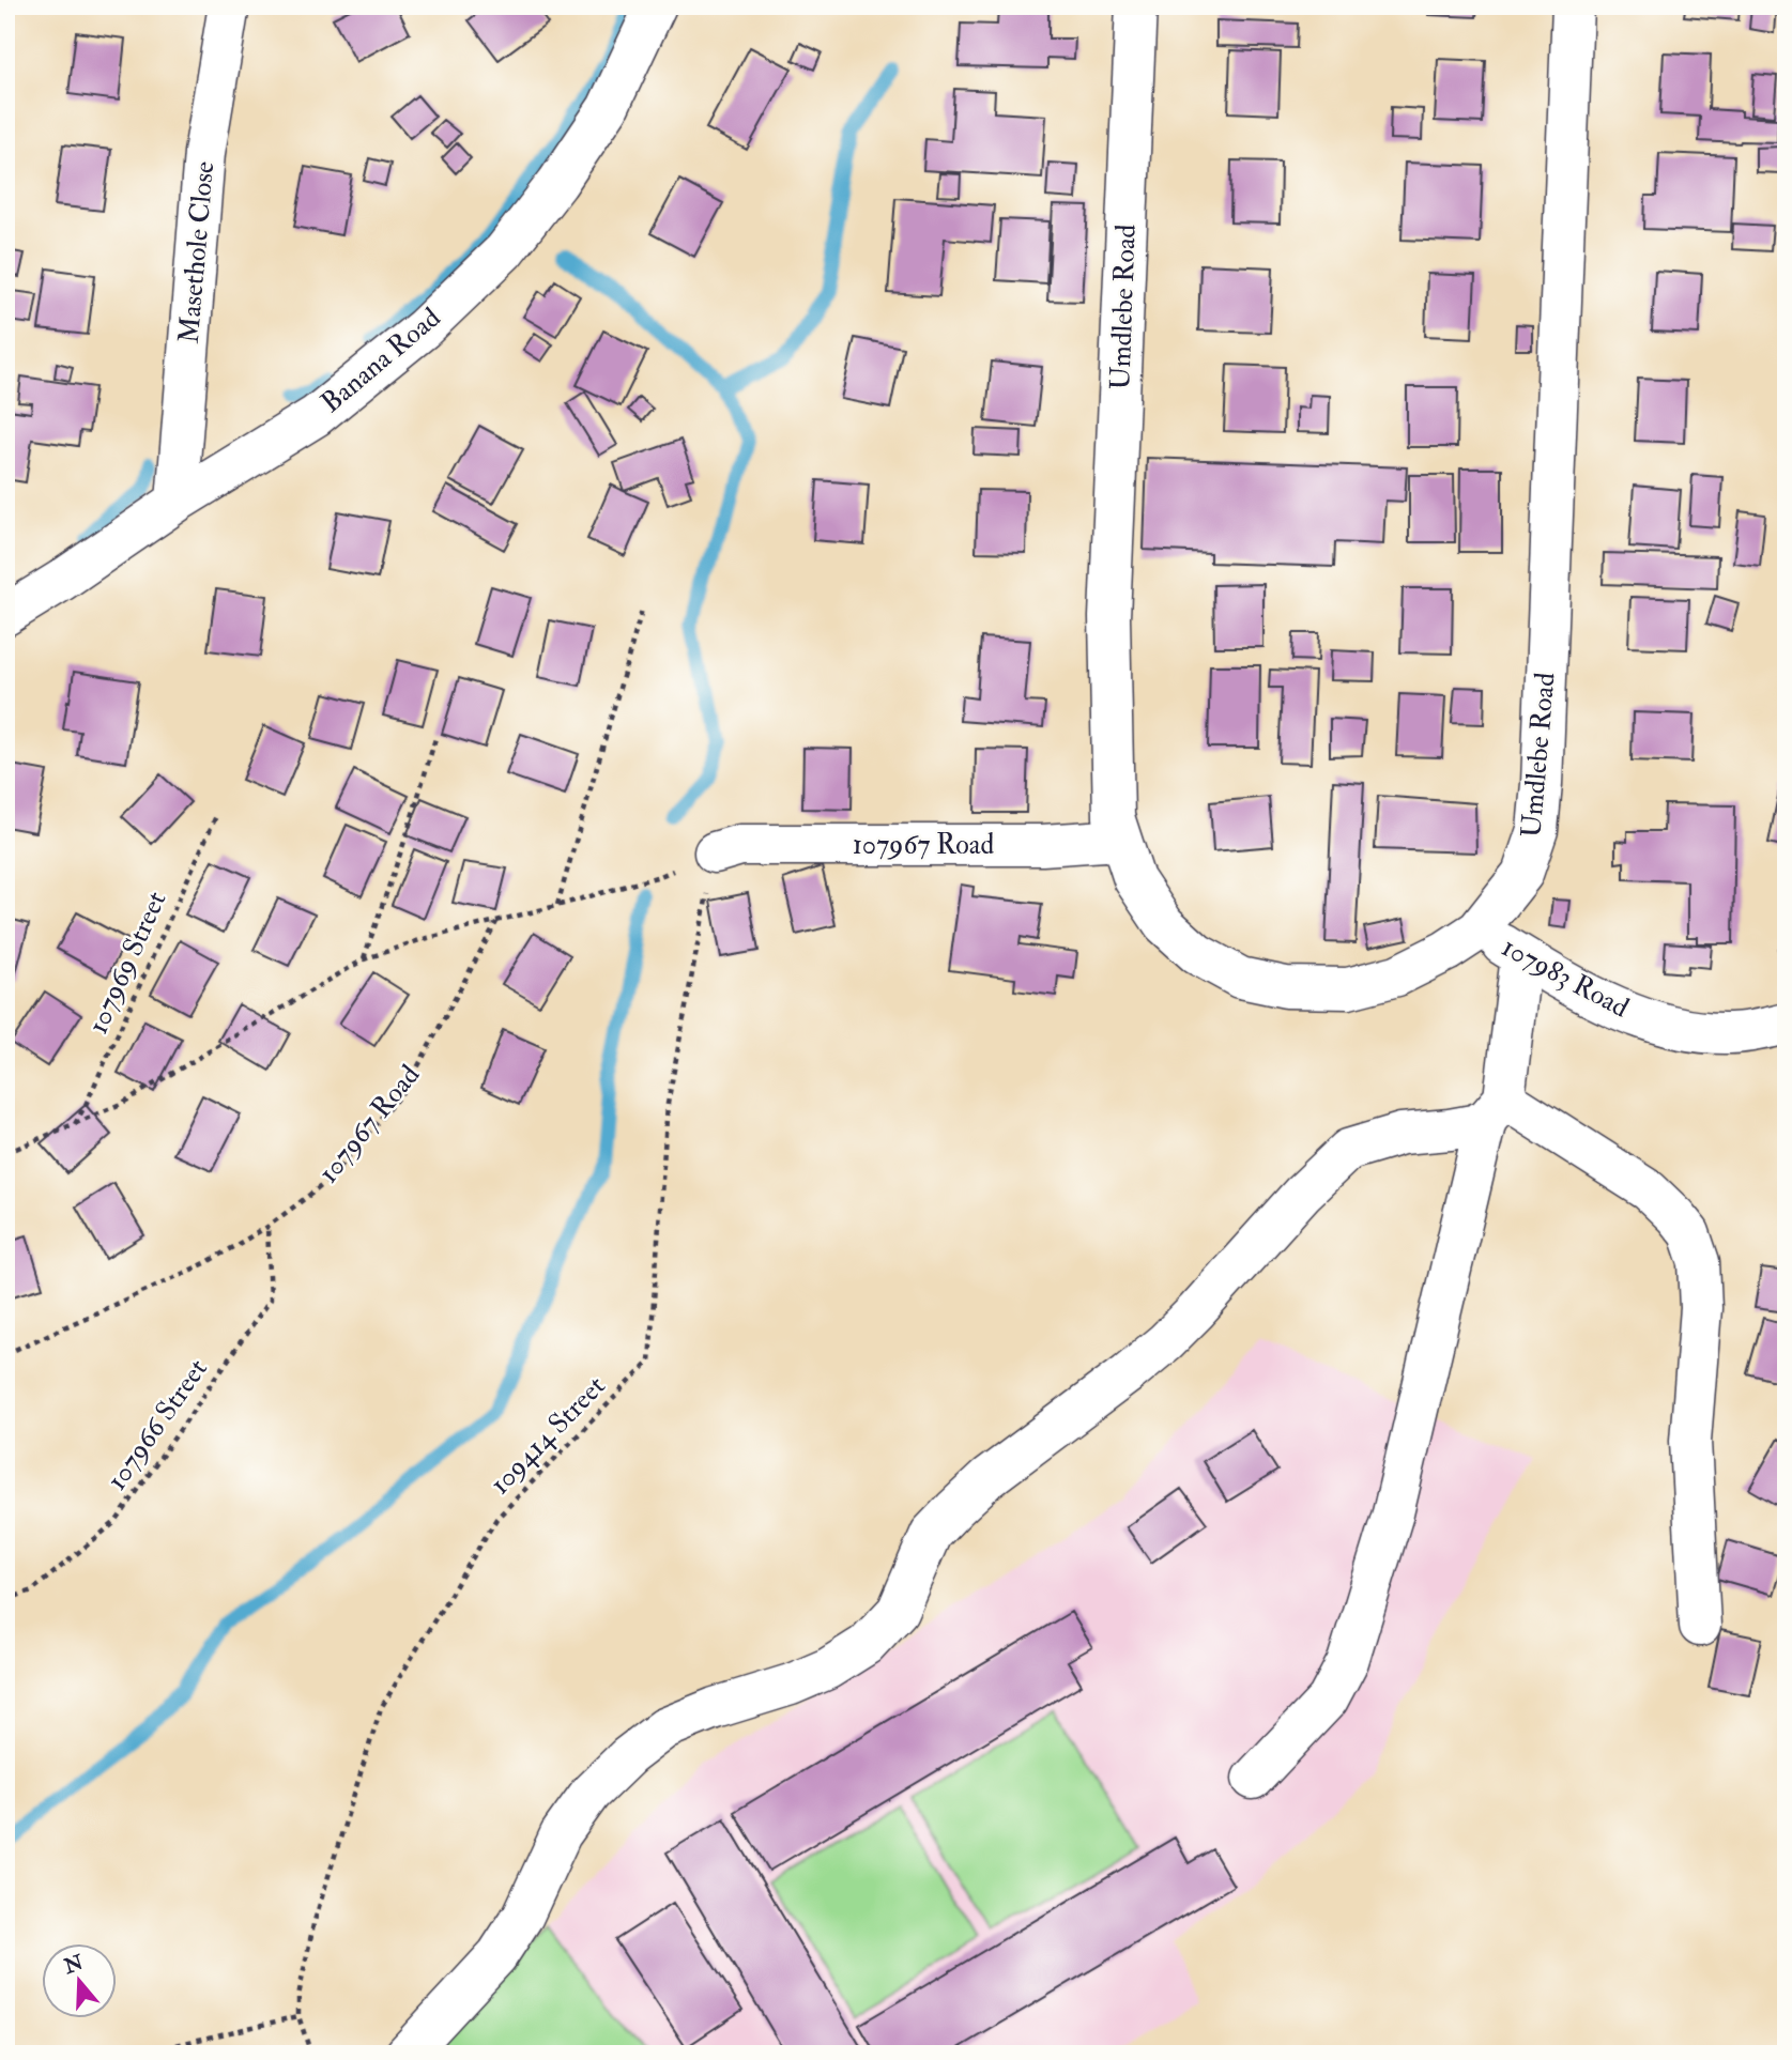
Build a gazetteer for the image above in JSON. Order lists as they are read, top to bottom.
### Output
{
  "streets": {
    "street": [
      "Masethole Close",
      "Umdlebe Road",
      "Banana Road",
      "107967 Road",
      "107983 Road"
    ],
    "path": ["107969 Street", "107966 Street", "109414 Street"]
  },
  "crossings": [
    ["Masethole Close", "Banana Road"],
    ["Umdlebe Road", "107967 Road"],
    ["Umdlebe Road", "107983 Road"],
    ["107967 Road", "107966 Street"],
    ["107967 Road", "109414 Street"]
  ],
  "north": "top"
}
